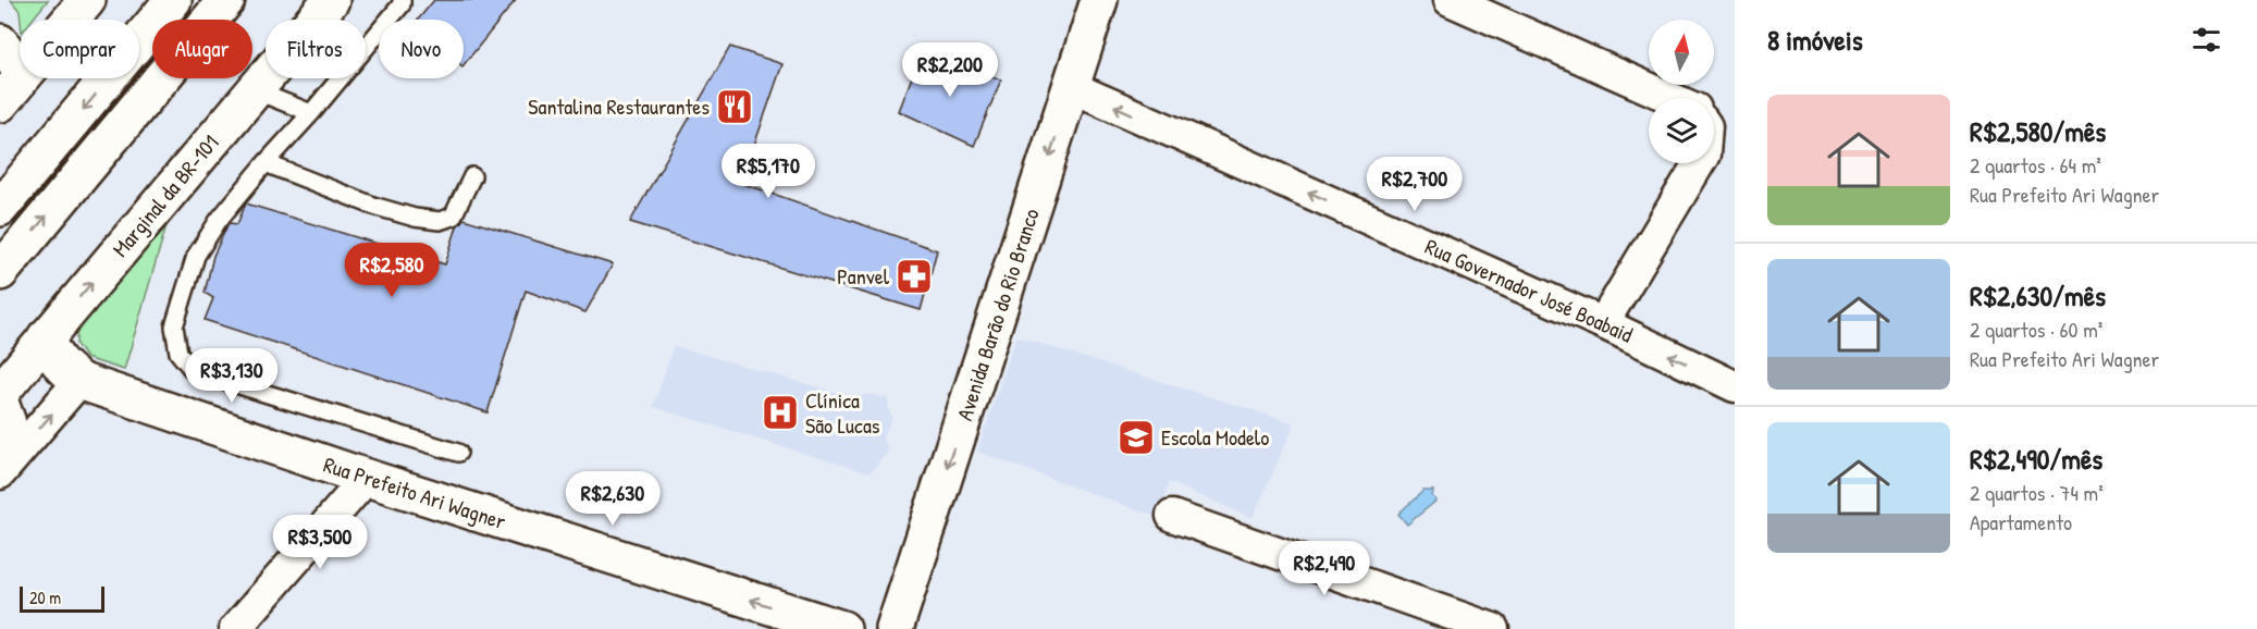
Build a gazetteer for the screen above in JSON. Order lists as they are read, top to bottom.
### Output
{
  "streets": {
    "main road": ["Marginal da BR-101", "Avenida Barão do Rio Branco", "Rua Prefeito Ari Wagner"],
    "street": ["Rua Governador José Boabaid"]
  },
  "crossings": [
    ["Marginal da BR-101", "Rua Prefeito Ari Wagner"],
    ["Rua Governador José Boabaid", "Avenida Barão do Rio Branco"]
  ],
  "one_way": ["Avenida Barão do Rio Branco", "Rua Prefeito Ari Wagner"],
  "places": {
    "restaurant": ["Santalina Restaurantes"],
    "pharmacy": ["Panvel"],
    "hospital": ["Clínica São Lucas"],
    "school or university": ["Escola Modelo"]
  },
  "scale_bar": "20 m",
  "north": "top",
  "page": {
    "heading": "8 imóveis",
    "chip": [
      "Comprar",
      "Alugar",
      "Filtros",
      "Novo"
    ],
    "price": [
      "R$2,200",
      "R$5,170",
      "R$2,700",
      "R$2,580",
      "R$3,130",
      "R$2,630",
      "R$3,500",
      "R$2,490"
    ],
    "list": [
      {
        "name": "R$2,580/mês",
        "note": "2 quartos · 64 m² · Rua Prefeito Ari Wagner"
      },
      {
        "name": "R$2,630/mês",
        "note": "2 quartos · 60 m² · Rua Prefeito Ari Wagner"
      },
      {
        "name": "R$2,490/mês",
        "note": "2 quartos · 74 m² · Apartamento"
      }
    ],
    "scale": "20 m"
  }
}
